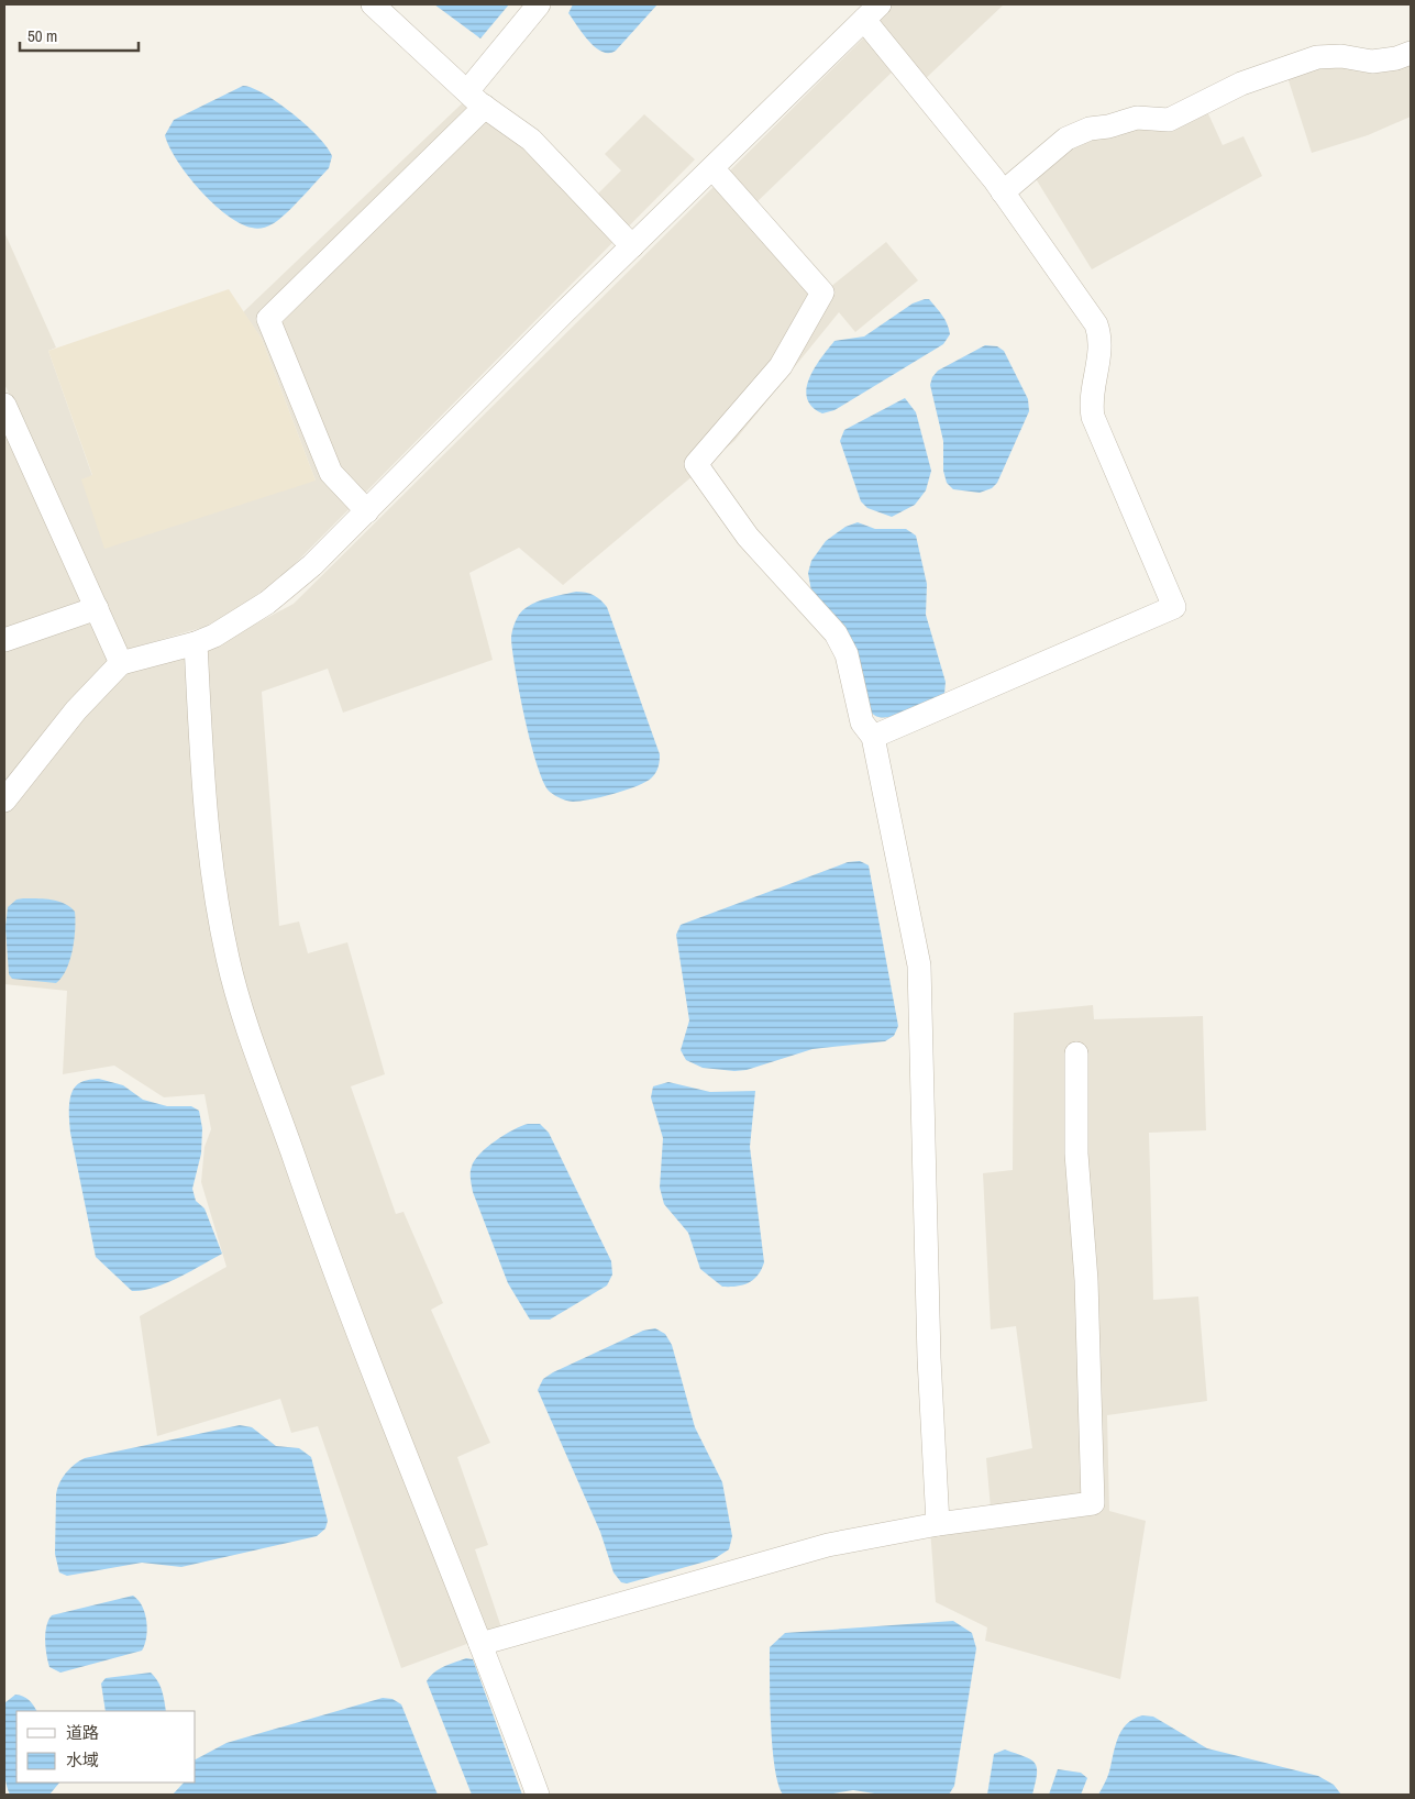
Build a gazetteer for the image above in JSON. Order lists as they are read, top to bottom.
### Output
{
  "legend": ["道路", "水域"],
  "scale_bar": "50 m"
}
